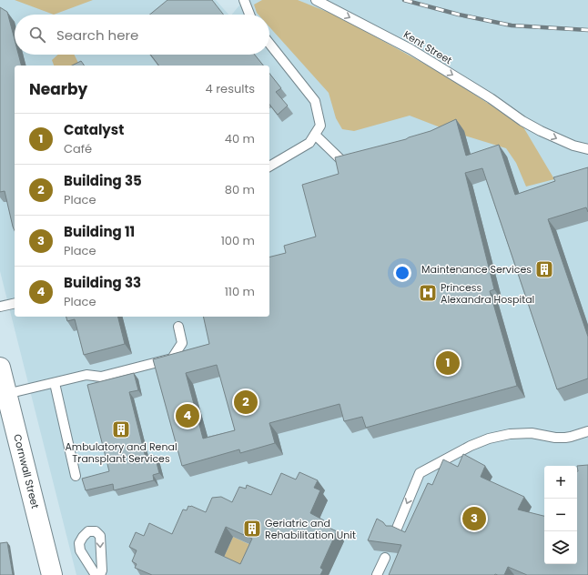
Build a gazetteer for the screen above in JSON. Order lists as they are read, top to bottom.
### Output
{
  "streets": {
    "main road": ["Cornwall Street"],
    "lane": ["Kent Street"]
  },
  "one_way": ["Kent Street"],
  "places": {
    "building": ["Maintenance Services", "Ambulatory and Renal Transplant Services", "Geriatric and Rehabilitation Unit"],
    "hospital": ["Princess Alexandra Hospital"]
  },
  "page": {
    "search": "Search here",
    "heading": ["Nearby", "4 results"],
    "list": [
      {
        "mark": "1",
        "name": "Catalyst",
        "note": "Café",
        "value": "40 m"
      },
      {
        "mark": "2",
        "name": "Building 35",
        "note": "Place",
        "value": "80 m"
      },
      {
        "mark": "3",
        "name": "Building 11",
        "note": "Place",
        "value": "100 m"
      },
      {
        "mark": "4",
        "name": "Building 33",
        "note": "Place",
        "value": "110 m"
      }
    ],
    "pins": [
      "1",
      "2",
      "4",
      "3"
    ],
    "map_buttons": ["+", "−"]
  }
}
